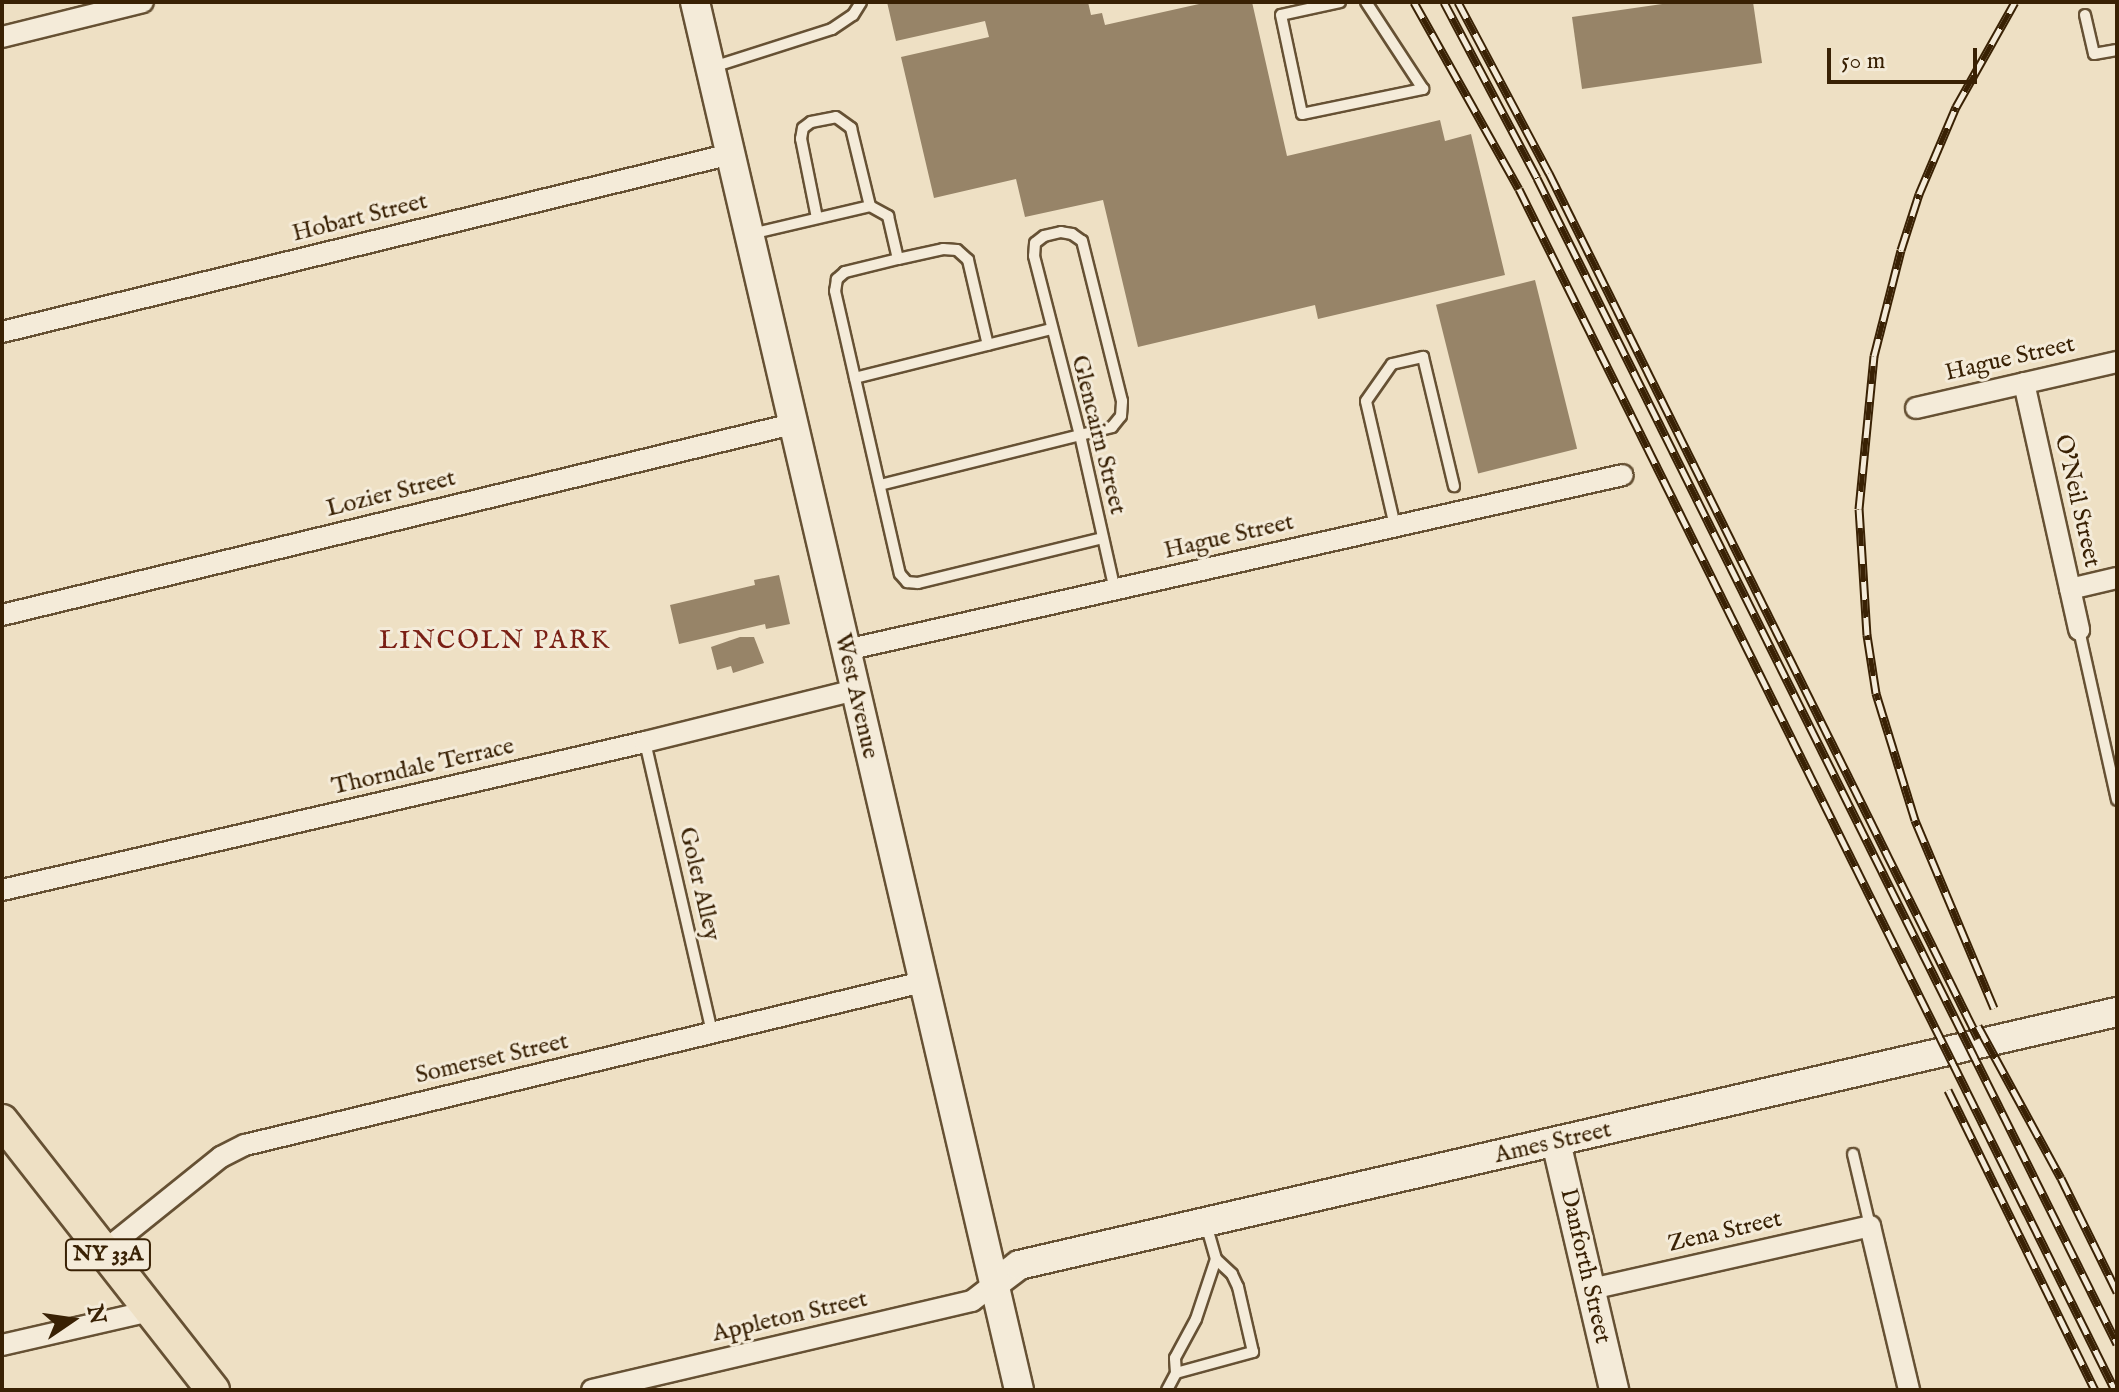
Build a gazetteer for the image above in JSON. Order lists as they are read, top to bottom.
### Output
{
  "streets": {
    "main road": [
      "West Avenue",
      "Ames Street",
      "NY 33A",
      "Danforth Street"
    ],
    "street": [
      "Hobart Street",
      "Hague Street",
      "Lozier Street",
      "O'Neil Street",
      "Thorndale Terrace",
      "Somerset Street",
      "Zena Street",
      "Appleton Street"
    ],
    "lane": ["Glencairn Street", "Goler Alley"]
  },
  "crossings": [
    ["Hobart Street", "West Avenue"],
    ["Hague Street", "Glencairn Street"],
    ["Hague Street", "O'Neil Street"],
    ["Hague Street", "West Avenue"],
    ["Lozier Street", "West Avenue"],
    ["West Avenue", "Thorndale Terrace"],
    ["West Avenue", "Somerset Street"],
    ["West Avenue", "Ames Street"],
    ["West Avenue", "Appleton Street"],
    ["Thorndale Terrace", "Goler Alley"],
    ["Goler Alley", "Somerset Street"],
    ["Somerset Street", "NY 33A"],
    ["Ames Street", "Danforth Street"],
    ["Ames Street", "Appleton Street"],
    ["Zena Street", "Danforth Street"]
  ],
  "districts": ["LINCOLN PARK"],
  "scale_bar": "50 m",
  "north": "right"
}
